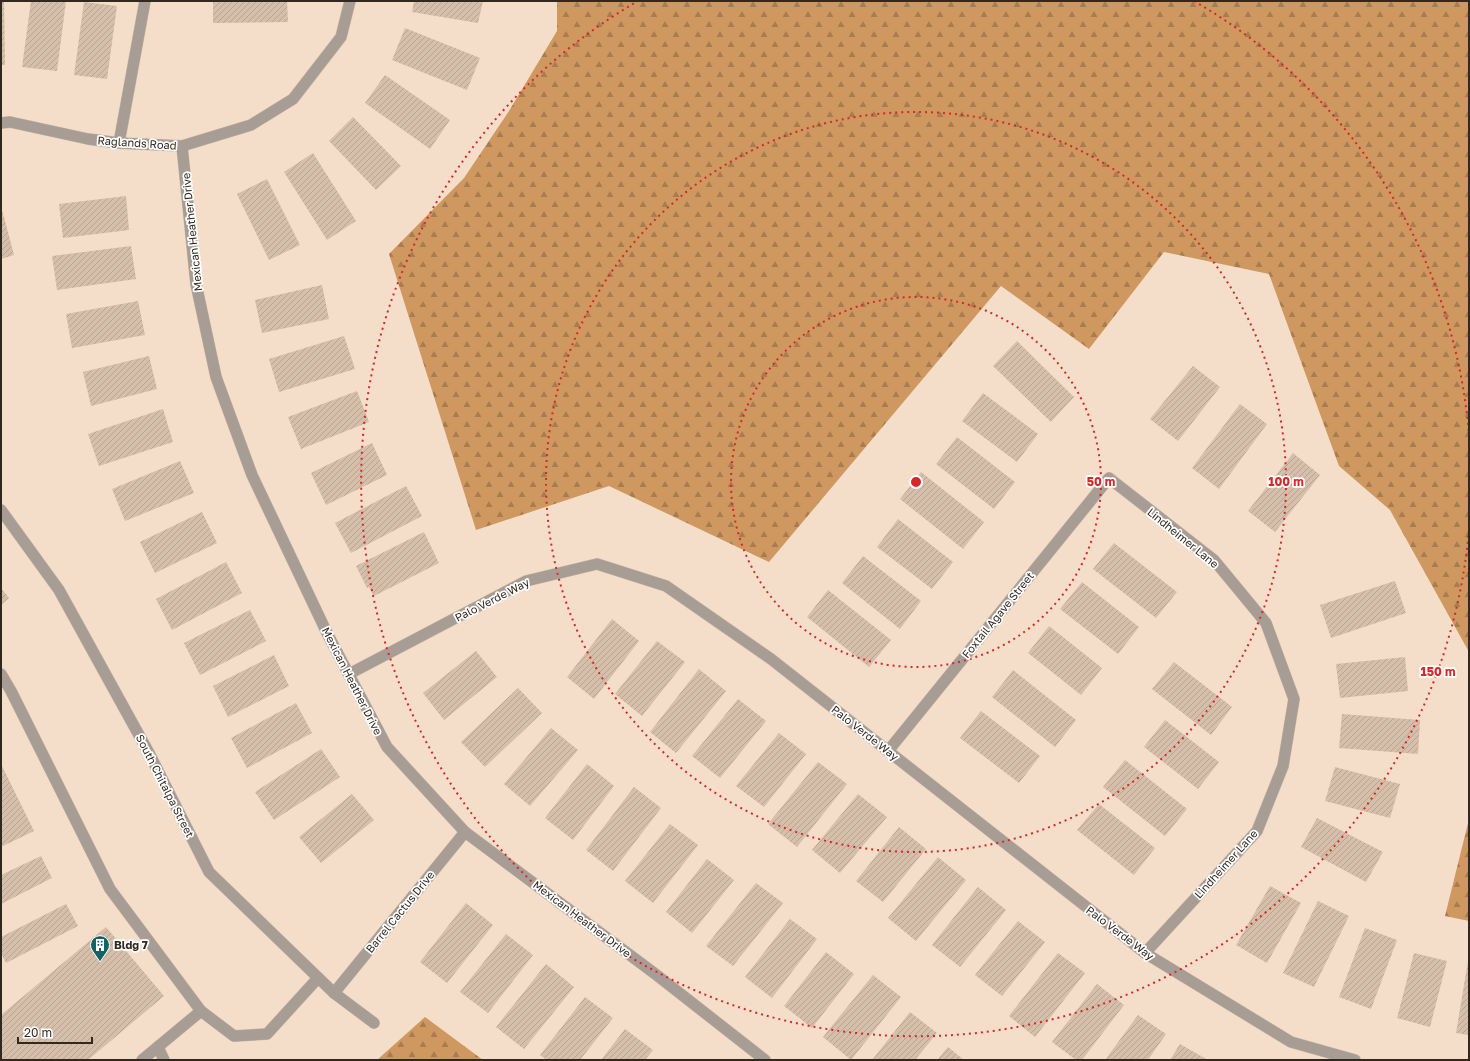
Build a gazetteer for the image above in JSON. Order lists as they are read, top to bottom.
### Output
{
  "streets": {
    "street": [
      "Raglands Road",
      "Mexican Heather Drive",
      "Lindheimer Lane",
      "Palo Verde Way",
      "Foxtail Agave Street",
      "South Chitalpa Street",
      "Barrel Cactus Drive"
    ]
  },
  "crossings": [
    ["Raglands Road", "Mexican Heather Drive"],
    ["Mexican Heather Drive", "Palo Verde Way"],
    ["Mexican Heather Drive", "Barrel Cactus Drive"],
    ["Lindheimer Lane", "Palo Verde Way"],
    ["Lindheimer Lane", "Foxtail Agave Street"],
    ["Palo Verde Way", "Foxtail Agave Street"],
    ["South Chitalpa Street", "Barrel Cactus Drive"]
  ],
  "places": {
    "building": ["Bldg 7"]
  },
  "scale_bar": "20 m",
  "rings": ["50 m", "100 m", "150 m"]
}
